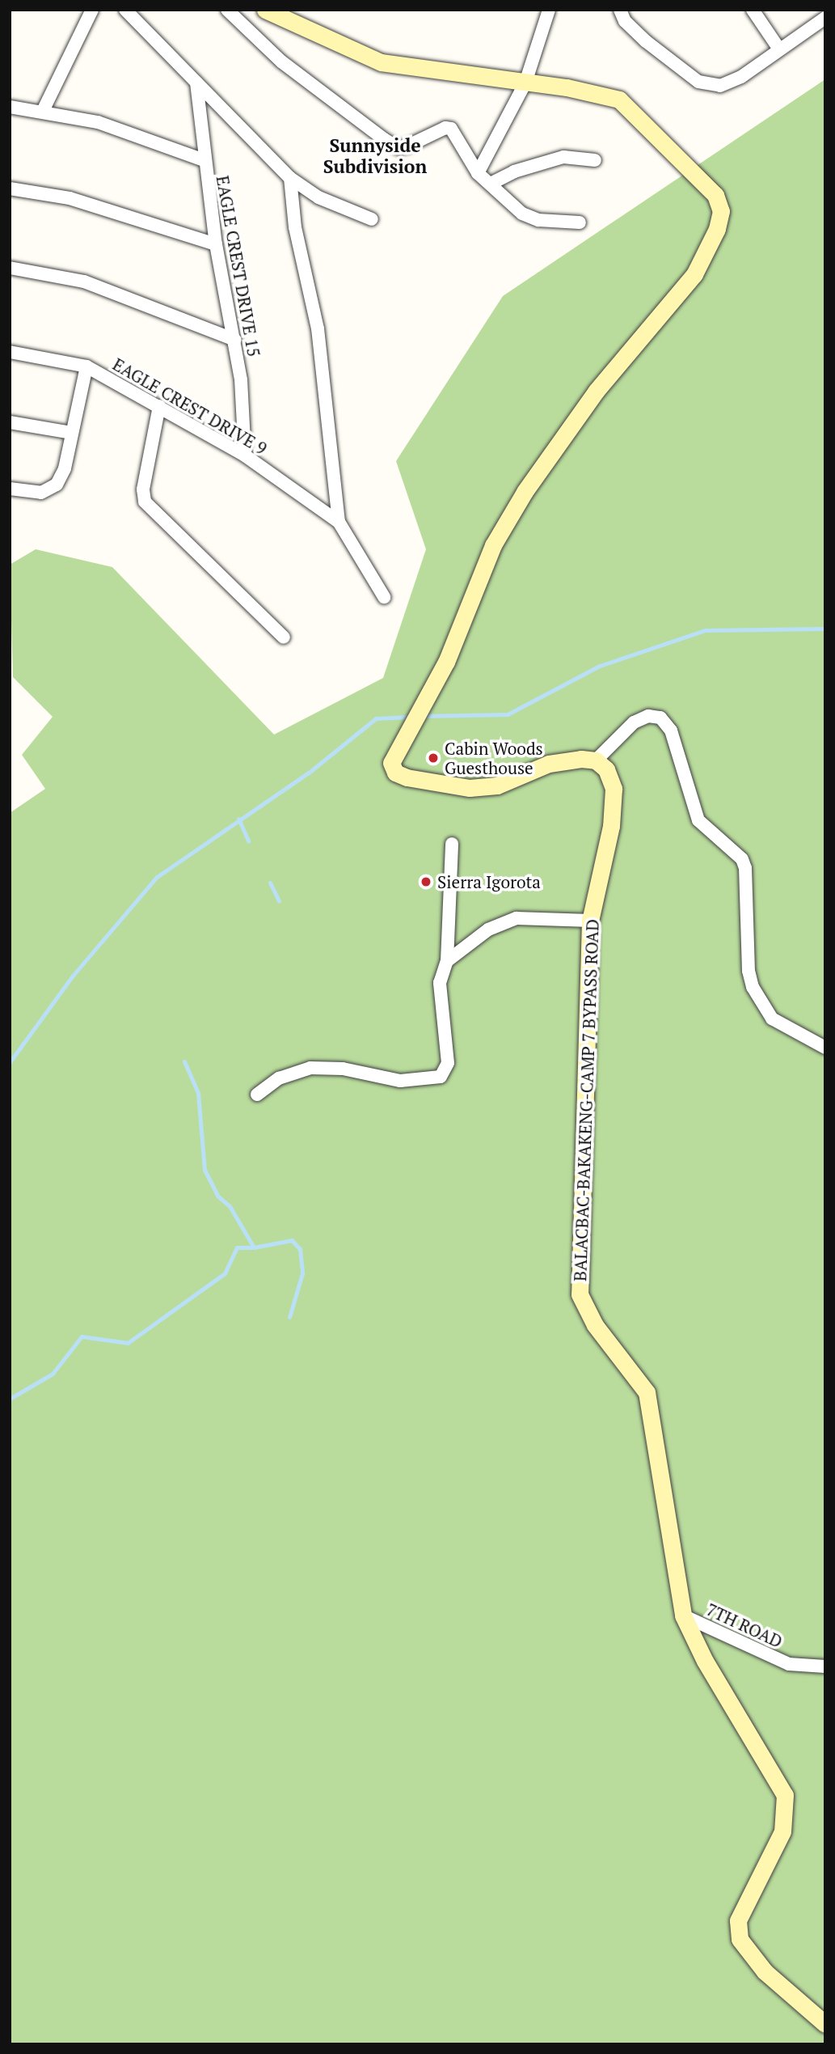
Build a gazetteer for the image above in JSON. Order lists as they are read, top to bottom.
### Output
{
  "streets": {
    "main road": ["BALACBAC-BAKAKENG-CAMP 7 BYPASS ROAD"],
    "street": ["EAGLE CREST DRIVE 15", "EAGLE CREST DRIVE 9", "7TH ROAD"]
  },
  "crossings": [
    ["EAGLE CREST DRIVE 15", "EAGLE CREST DRIVE 9"],
    ["BALACBAC-BAKAKENG-CAMP 7 BYPASS ROAD", "7TH ROAD"]
  ],
  "districts": ["Sunnyside Subdivision"],
  "places": ["Cabin Woods Guesthouse", "Sierra Igorota"]
}
